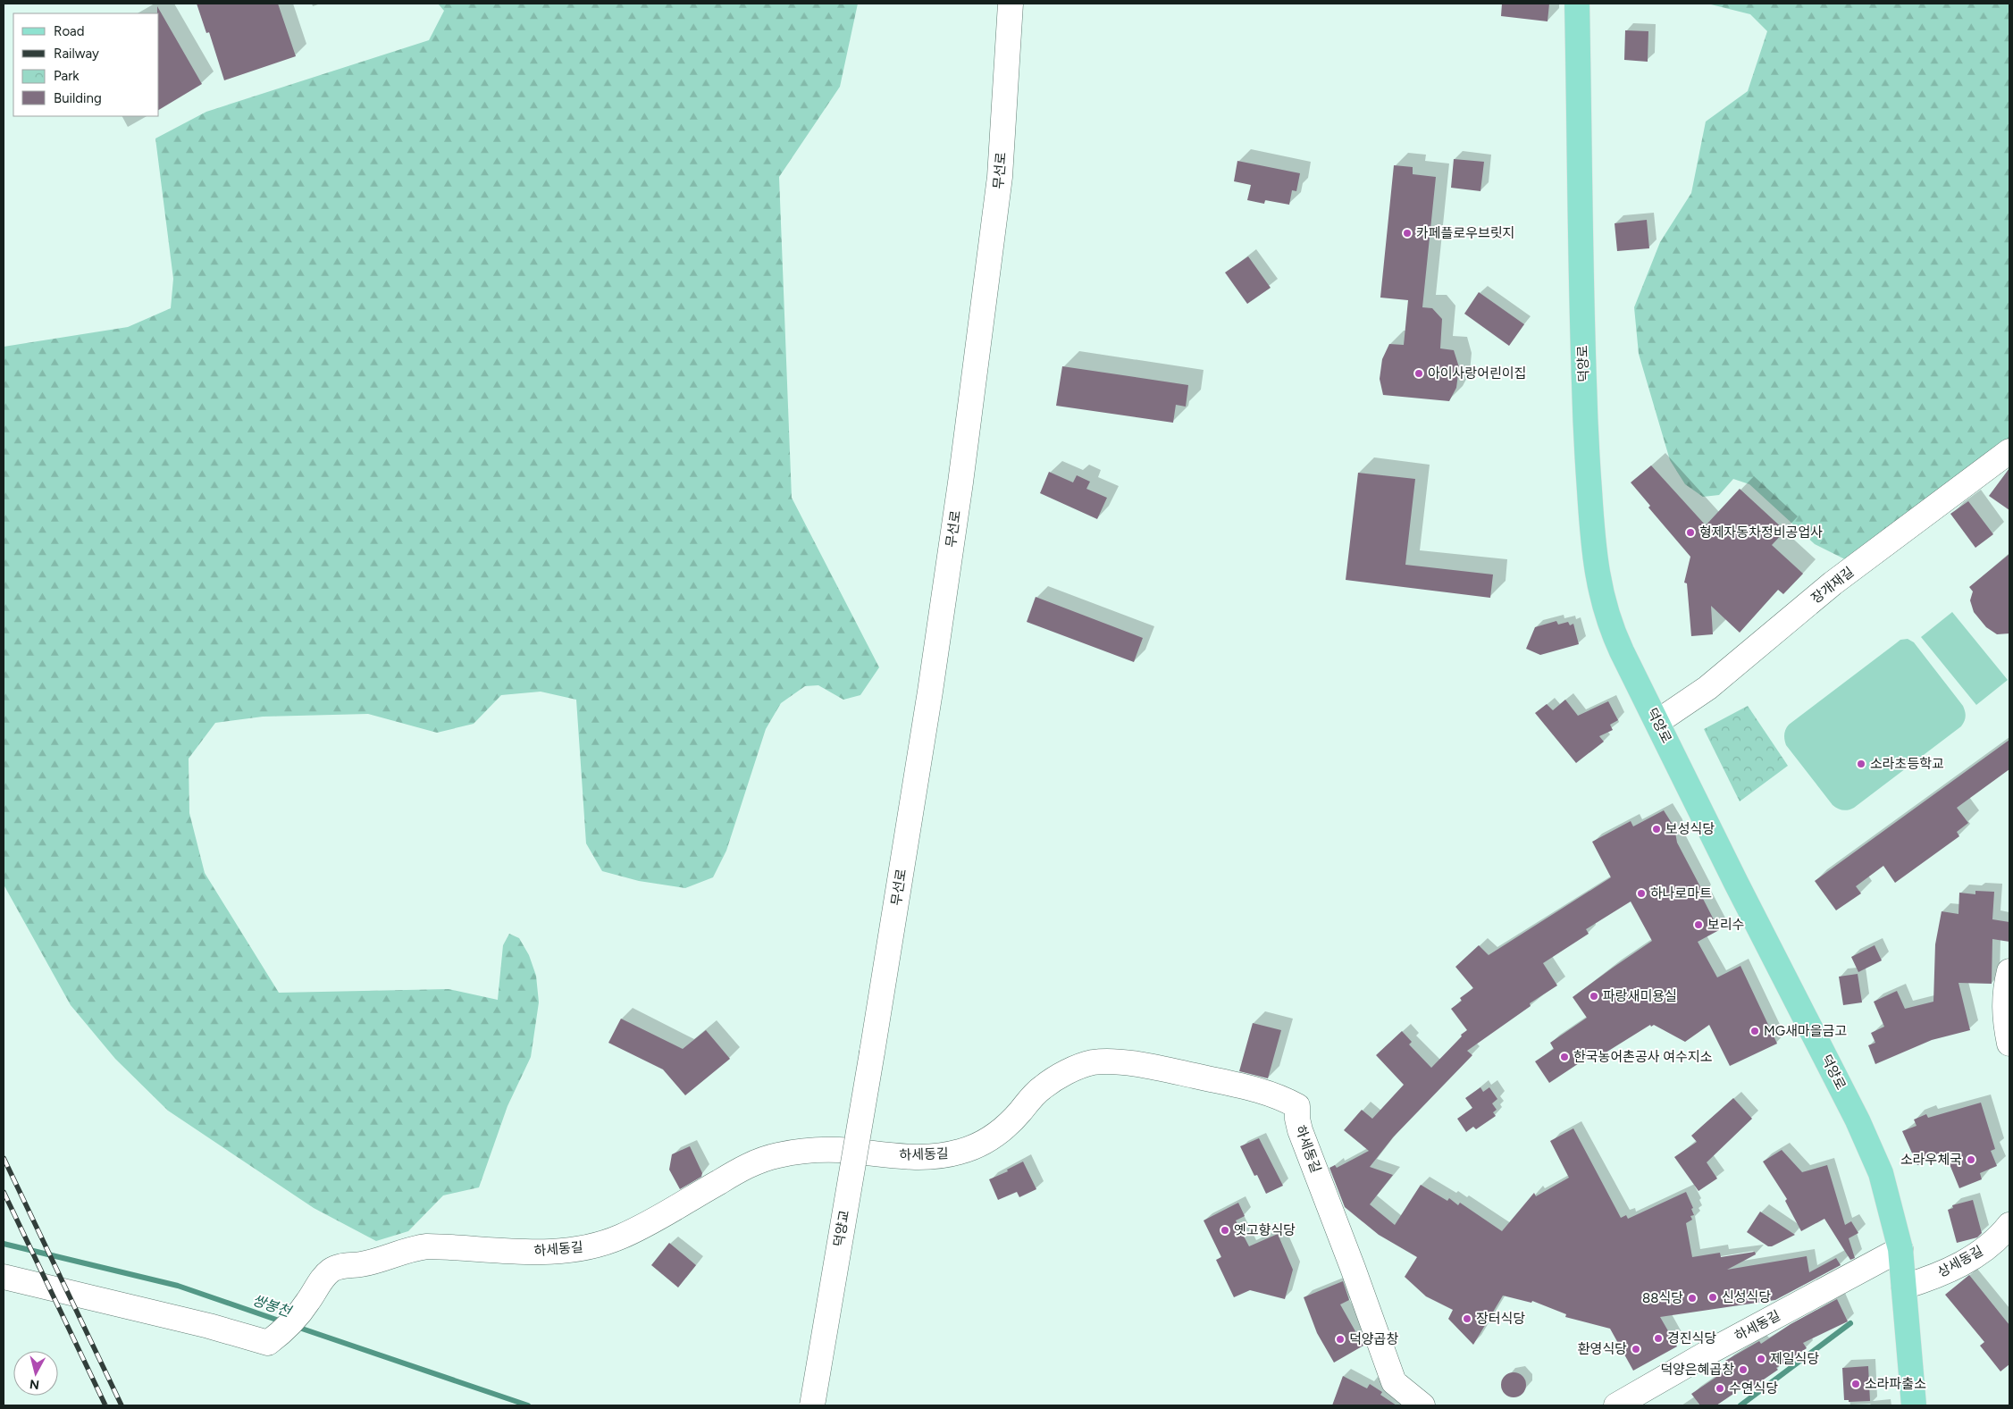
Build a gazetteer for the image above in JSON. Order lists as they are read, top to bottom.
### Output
{
  "streets": {
    "main road": ["덕양로"],
    "street": [
      "무선로",
      "장개재길",
      "하세동길",
      "덕양교",
      "상세동길"
    ]
  },
  "crossings": [
    ["무선로", "덕양교"],
    ["덕양로", "장개재길"],
    ["덕양로", "하세동길"],
    ["덕양로", "상세동길"]
  ],
  "water": ["쌍봉천"],
  "places": [
    "카페플로우브릿지",
    "아이사랑어린이집",
    "형제자동차정비공업사",
    "소라초등학교",
    "보성식당",
    "하나로마트",
    "보리수",
    "파랑새미용실",
    "MG새마을금고",
    "한국농어촌공사 여수지소",
    "소라우체국",
    "옛고향식당",
    "신성식당",
    "88식당",
    "장터식당",
    "경진식당",
    "덕양곱창",
    "환영식당",
    "제일식당",
    "덕양은혜곱창",
    "소라파출소",
    "수연식당"
  ],
  "legend": [
    "Road",
    "Railway",
    "Park",
    "Building"
  ],
  "north": "bottom"
}
